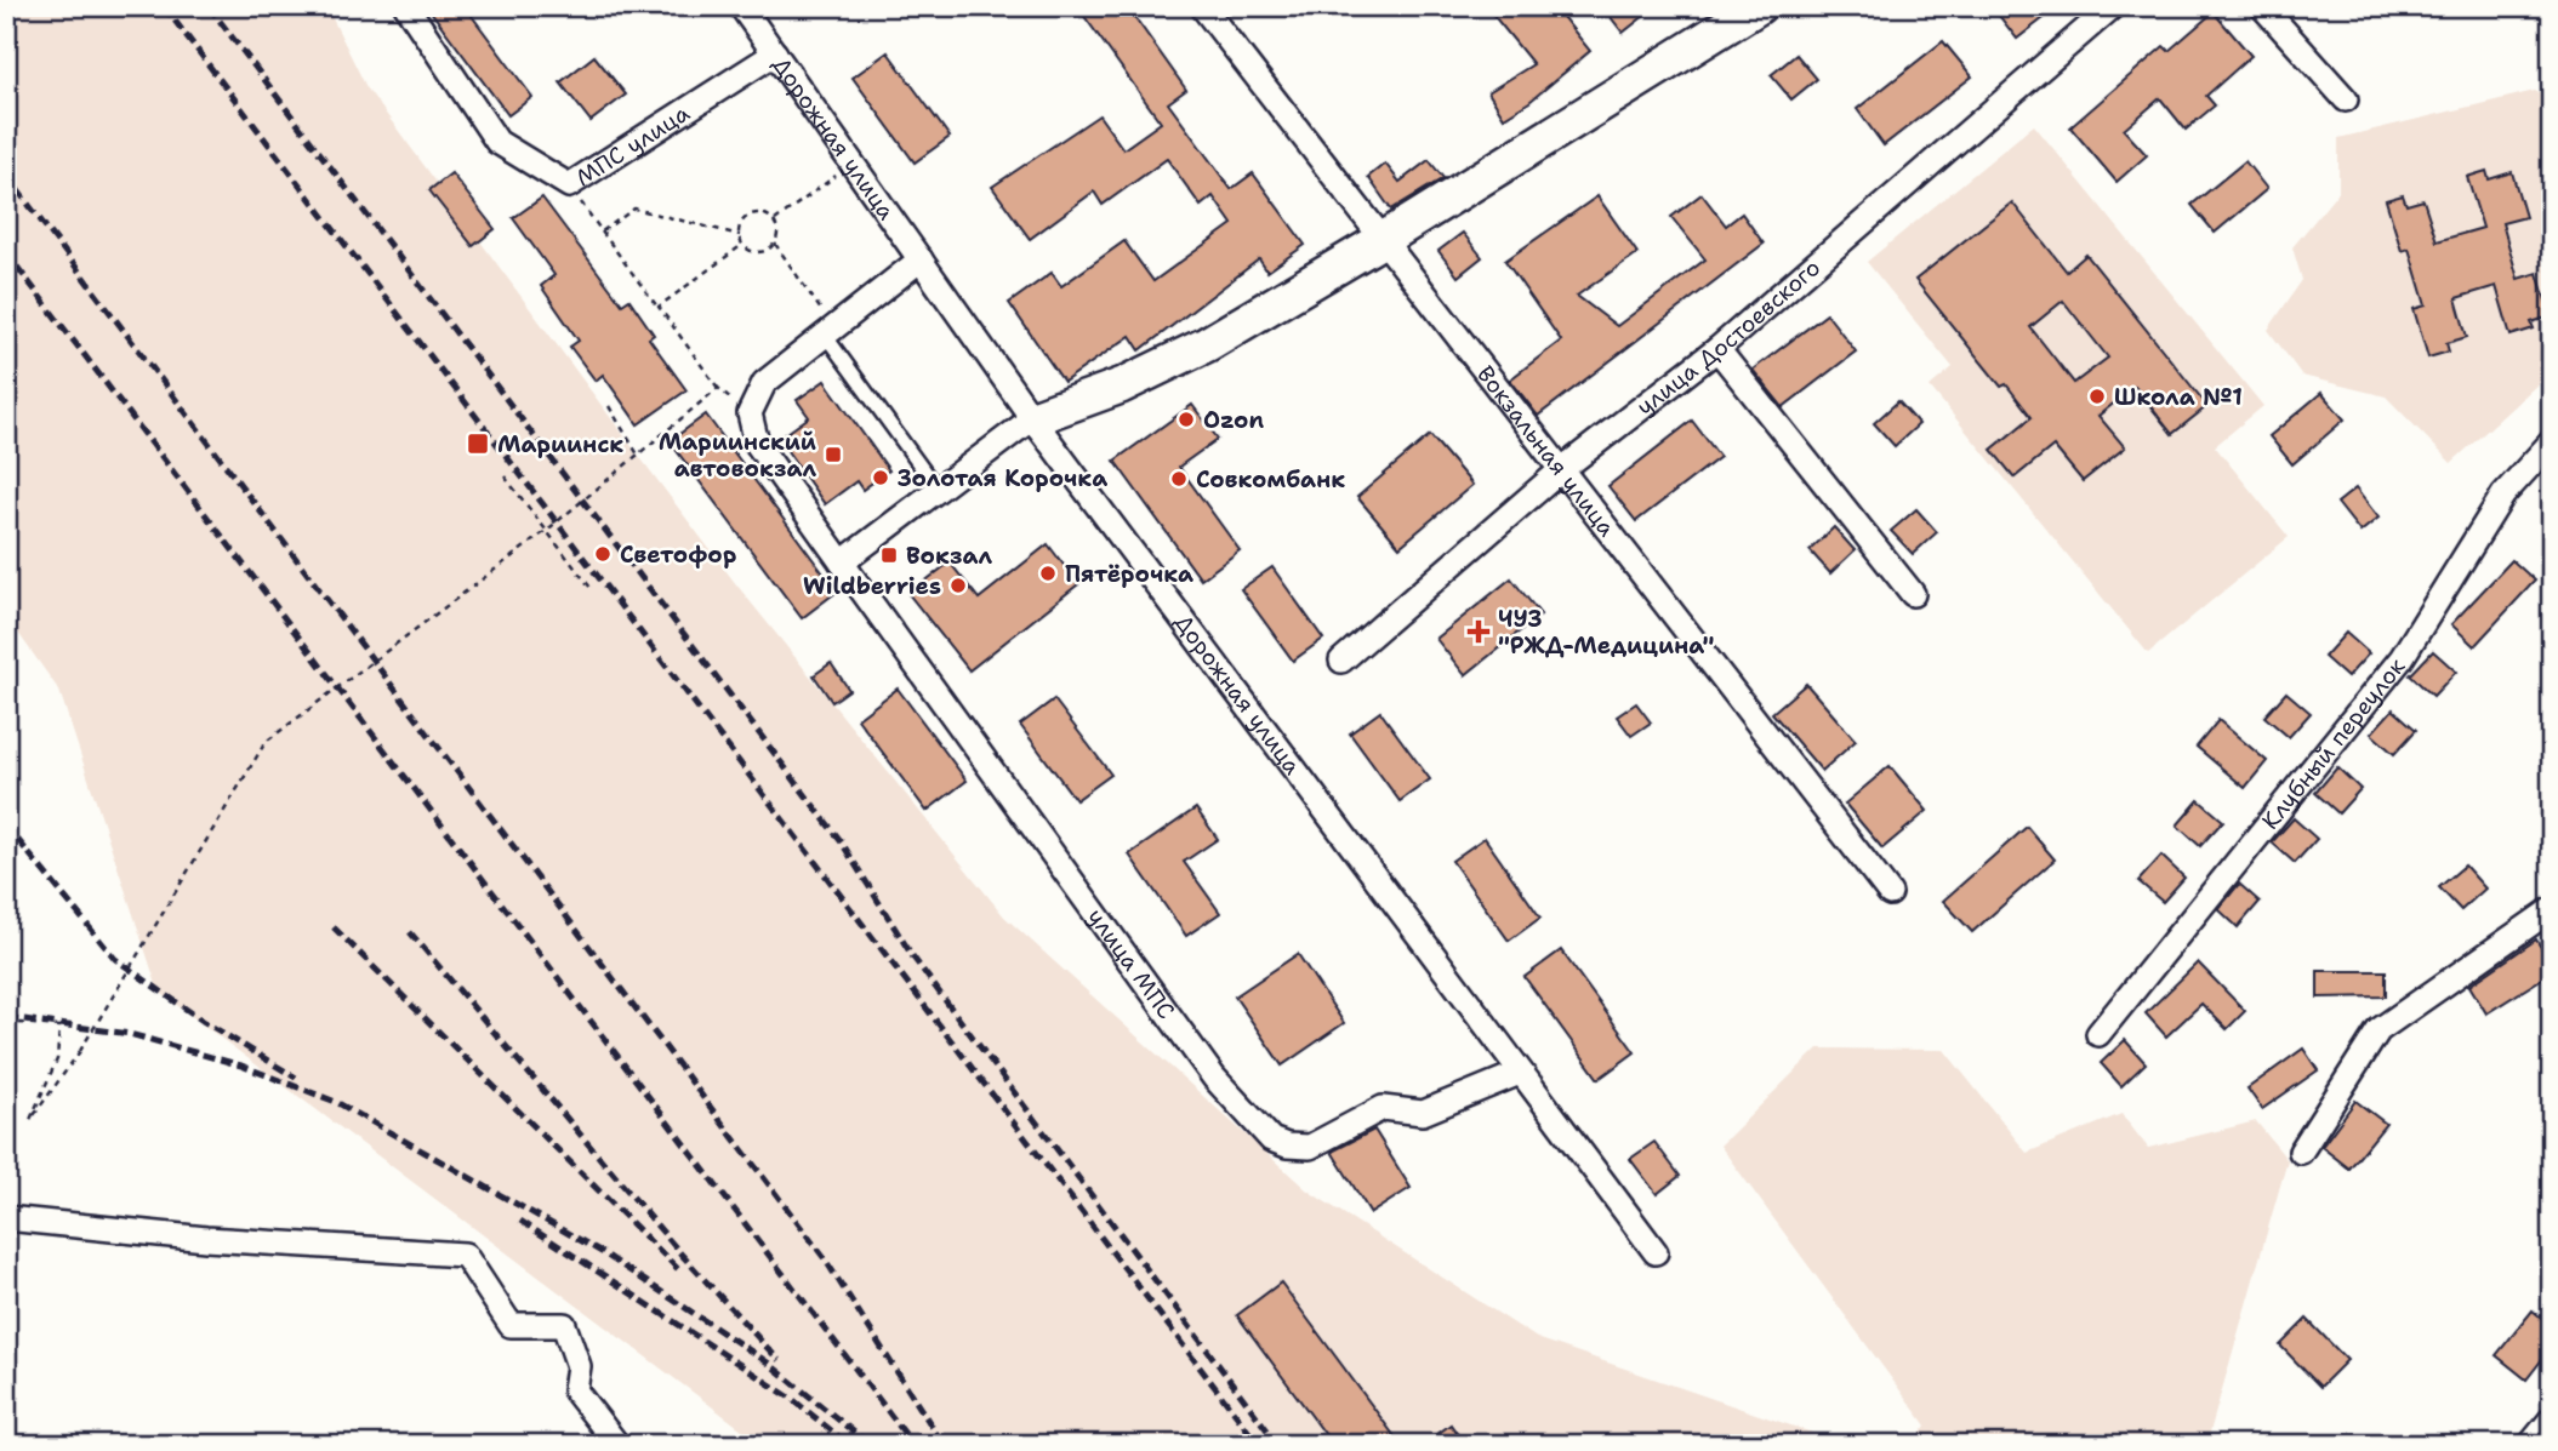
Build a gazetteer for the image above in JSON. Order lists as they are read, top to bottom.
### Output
{
  "streets": {
    "street": [
      "Дорожная улица",
      "МПС улица",
      "улица Достоевского",
      "Вокзальная улица",
      "Клубный переулок",
      "улица МПС"
    ]
  },
  "crossings": [
    ["Дорожная улица", "МПС улица"],
    ["Дорожная улица", "улица МПС"],
    ["улица Достоевского", "Вокзальная улица"]
  ],
  "places": {
    "other": [
      "Школа №1",
      "Ozon",
      "Золотая Корочка",
      "Совкомбанк",
      "Светофор",
      "Пятёрочка",
      "Wildberries"
    ],
    "transit": ["Мариинск", "Мариинский автовокзал", "Вокзал"],
    "health": ["ЧУЗ \"РЖД-Медицина\""]
  }
}
